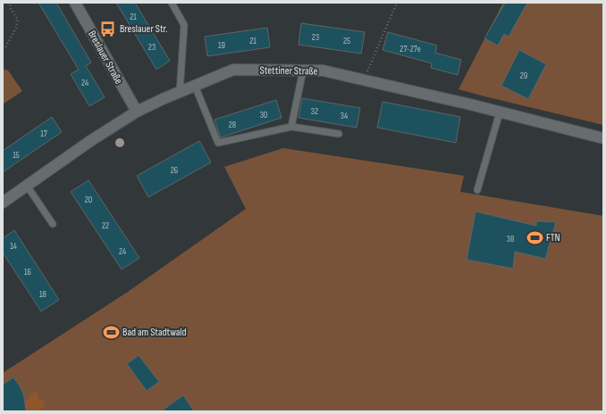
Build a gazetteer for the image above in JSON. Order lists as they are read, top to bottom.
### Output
{
  "streets": {
    "street": ["Breslauer Straße", "Stettiner Straße"]
  },
  "crossings": [
    ["Breslauer Straße", "Stettiner Straße"]
  ],
  "places": {
    "bus stop": ["Breslauer Str."],
    "sports": ["FTN", "Bad am Stadtwald"]
  },
  "house_numbers": [
    "21",
    "23",
    "21",
    "25",
    "19",
    "23",
    "27-27e",
    "29",
    "24",
    "32",
    "30",
    "34",
    "28",
    "17",
    "15",
    "26",
    "20",
    "22",
    "38",
    "14",
    "24",
    "16",
    "18"
  ]
}
